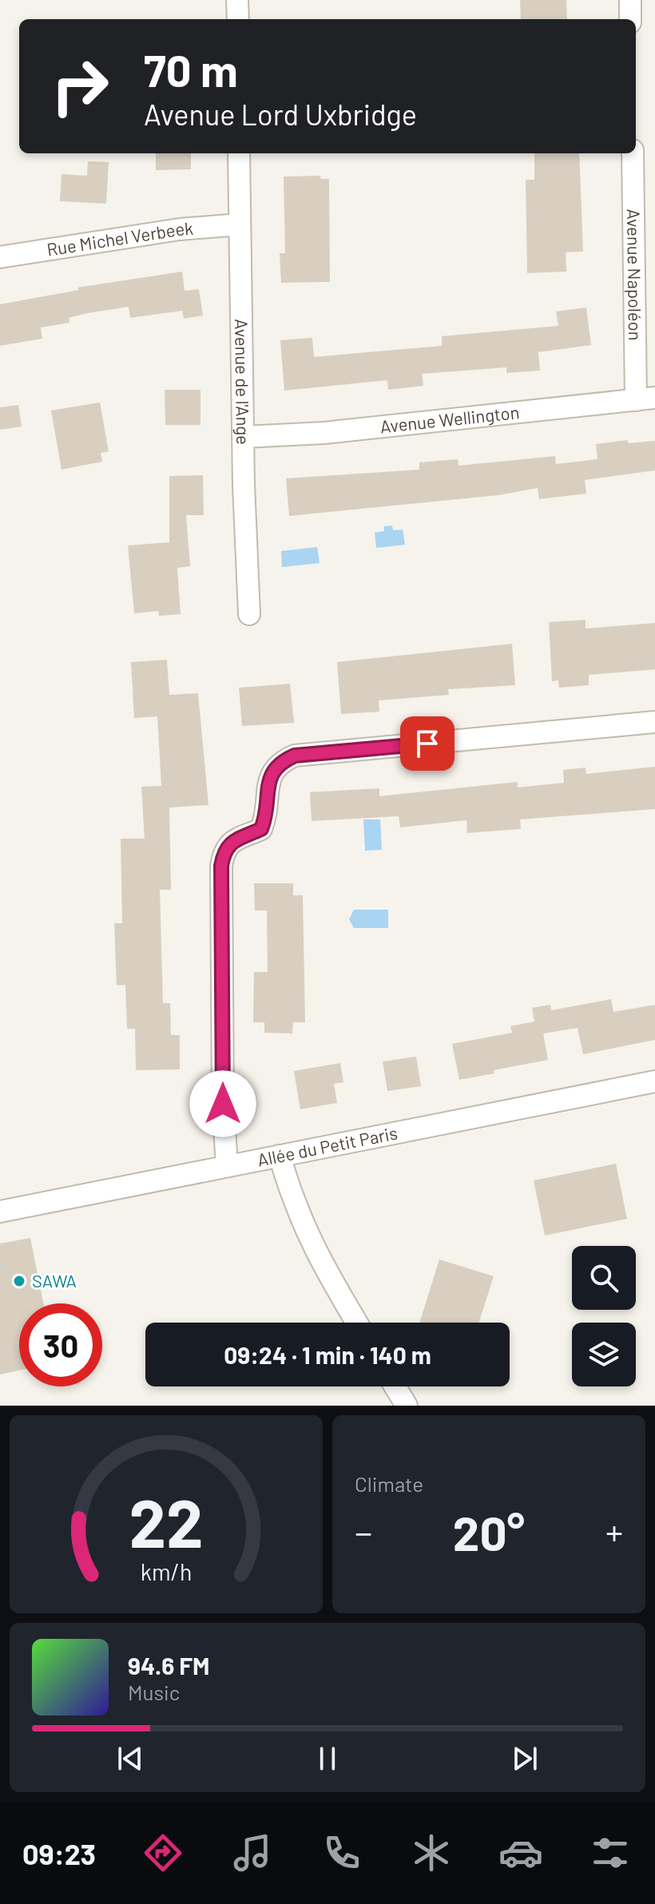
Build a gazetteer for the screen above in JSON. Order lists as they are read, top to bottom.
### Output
{
  "streets": {
    "street": [
      "Rue Michel Verbeek",
      "Avenue Napoléon",
      "Avenue de l'Ange",
      "Avenue Wellington",
      "Allée du Petit Paris"
    ]
  },
  "crossings": [
    ["Rue Michel Verbeek", "Avenue de l'Ange"],
    ["Avenue Napoléon", "Avenue Wellington"],
    ["Avenue de l'Ange", "Avenue Wellington"]
  ],
  "places": ["SAWA"],
  "page": {
    "turn": ["70 m", "Avenue Lord Uxbridge"],
    "limit": "30",
    "trip": "09:24 · 1 min · 140 m",
    "tile": "Climate",
    "heat": ["−", "20°", "+"],
    "song": ["94.6 FM", "Music"],
    "tabs": "09:23",
    "gauge": ["22", "km/h"]
  }
}
